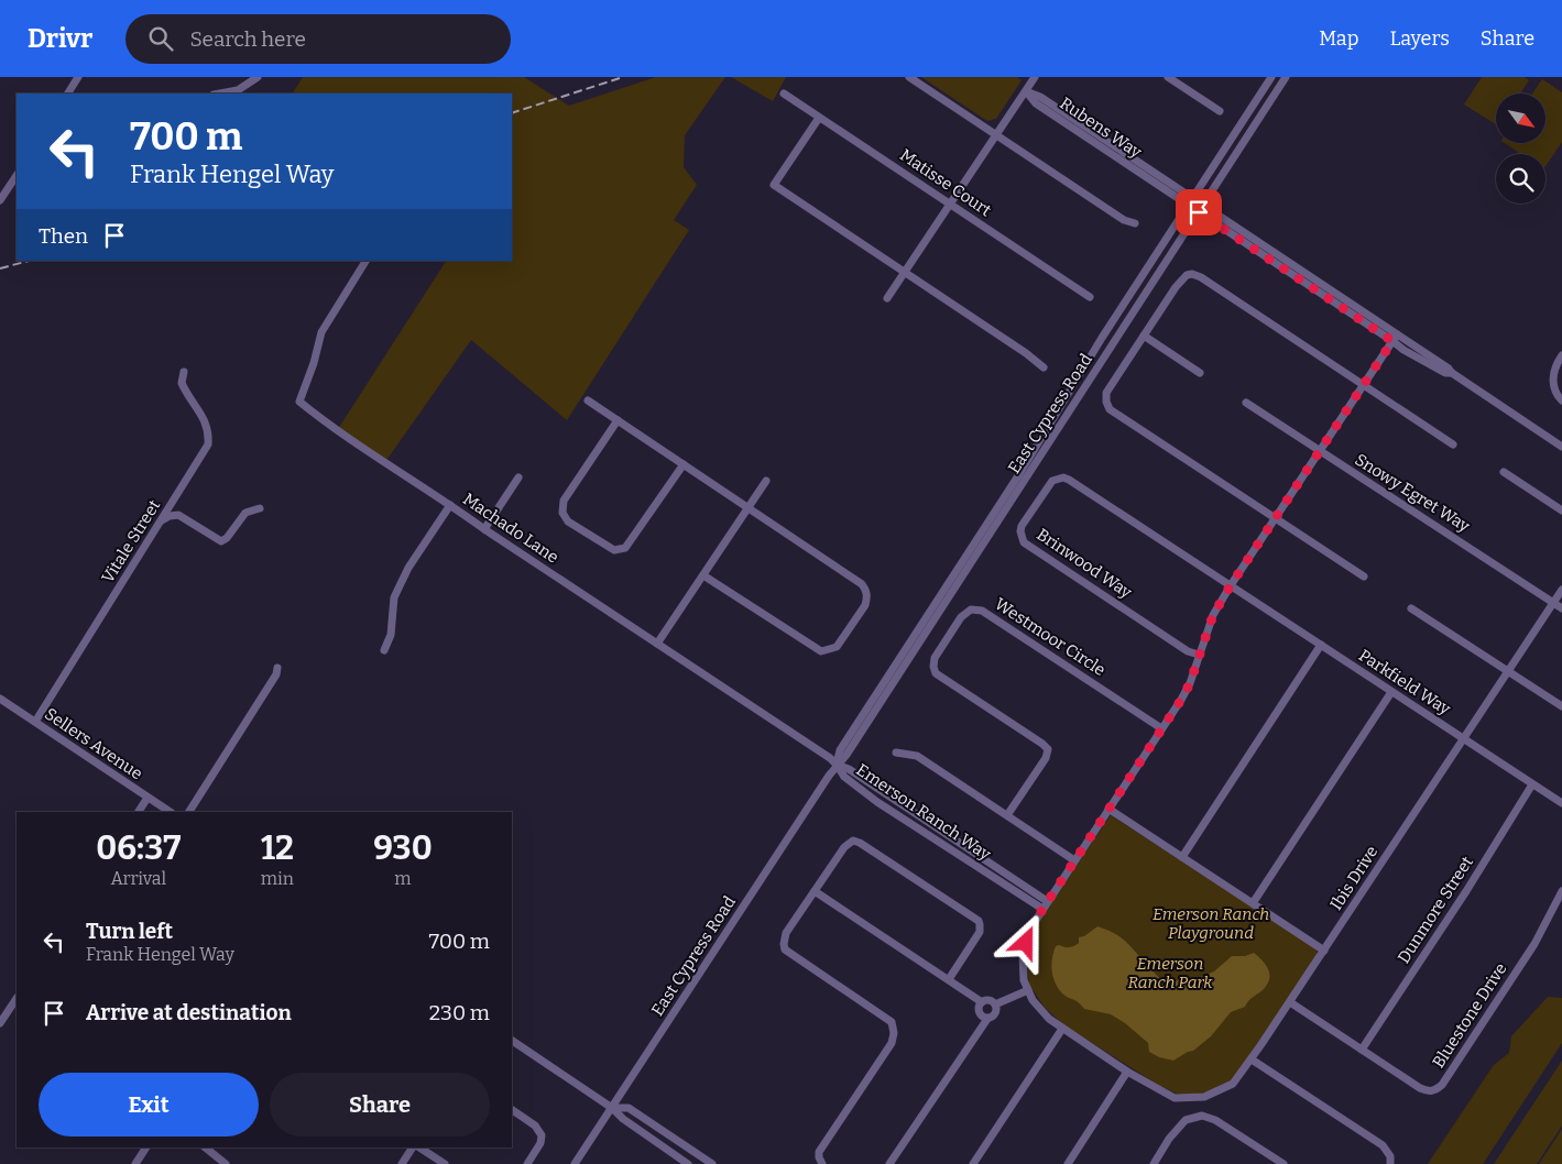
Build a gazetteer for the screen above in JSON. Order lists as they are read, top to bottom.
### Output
{
  "streets": {
    "street": [
      "Rubens Way",
      "Matisse Court",
      "East Cypress Road",
      "Snowy Egret Way",
      "Machado Lane",
      "Vitale Street",
      "Brinwood Way",
      "Westmoor Circle",
      "Parkfield Way",
      "Sellers Avenue",
      "Emerson Ranch Way",
      "Ibis Drive",
      "Dunmore Street",
      "Bluestone Drive"
    ]
  },
  "crossings": [
    ["Rubens Way", "East Cypress Road"],
    ["East Cypress Road", "Machado Lane"],
    ["East Cypress Road", "Emerson Ranch Way"],
    ["Snowy Egret Way", "Ibis Drive"],
    ["Machado Lane", "Emerson Ranch Way"],
    ["Vitale Street", "Sellers Avenue"],
    ["Brinwood Way", "Parkfield Way"],
    ["Parkfield Way", "Ibis Drive"],
    ["Parkfield Way", "Dunmore Street"],
    ["Ibis Drive", "Bluestone Drive"],
    ["Dunmore Street", "Bluestone Drive"]
  ],
  "parks": ["Emerson Ranch Playground", "Emerson Ranch Park"],
  "north": "bottom right",
  "page": {
    "header": "Drivr",
    "search": "Search here",
    "nav": ["Map", "Layers", "Share"],
    "turn": ["700 m", "Frank Hengel Way"],
    "then": "Then",
    "eta": [
      "06:37",
      "Arrival",
      "12",
      "min",
      "930",
      "m"
    ],
    "list": [
      {
        "name": "Turn left",
        "note": "Frank Hengel Way",
        "value": "700 m"
      },
      {
        "name": "Arrive at destination",
        "value": "230 m"
      }
    ],
    "buttons": ["Exit", "Share"]
  }
}
